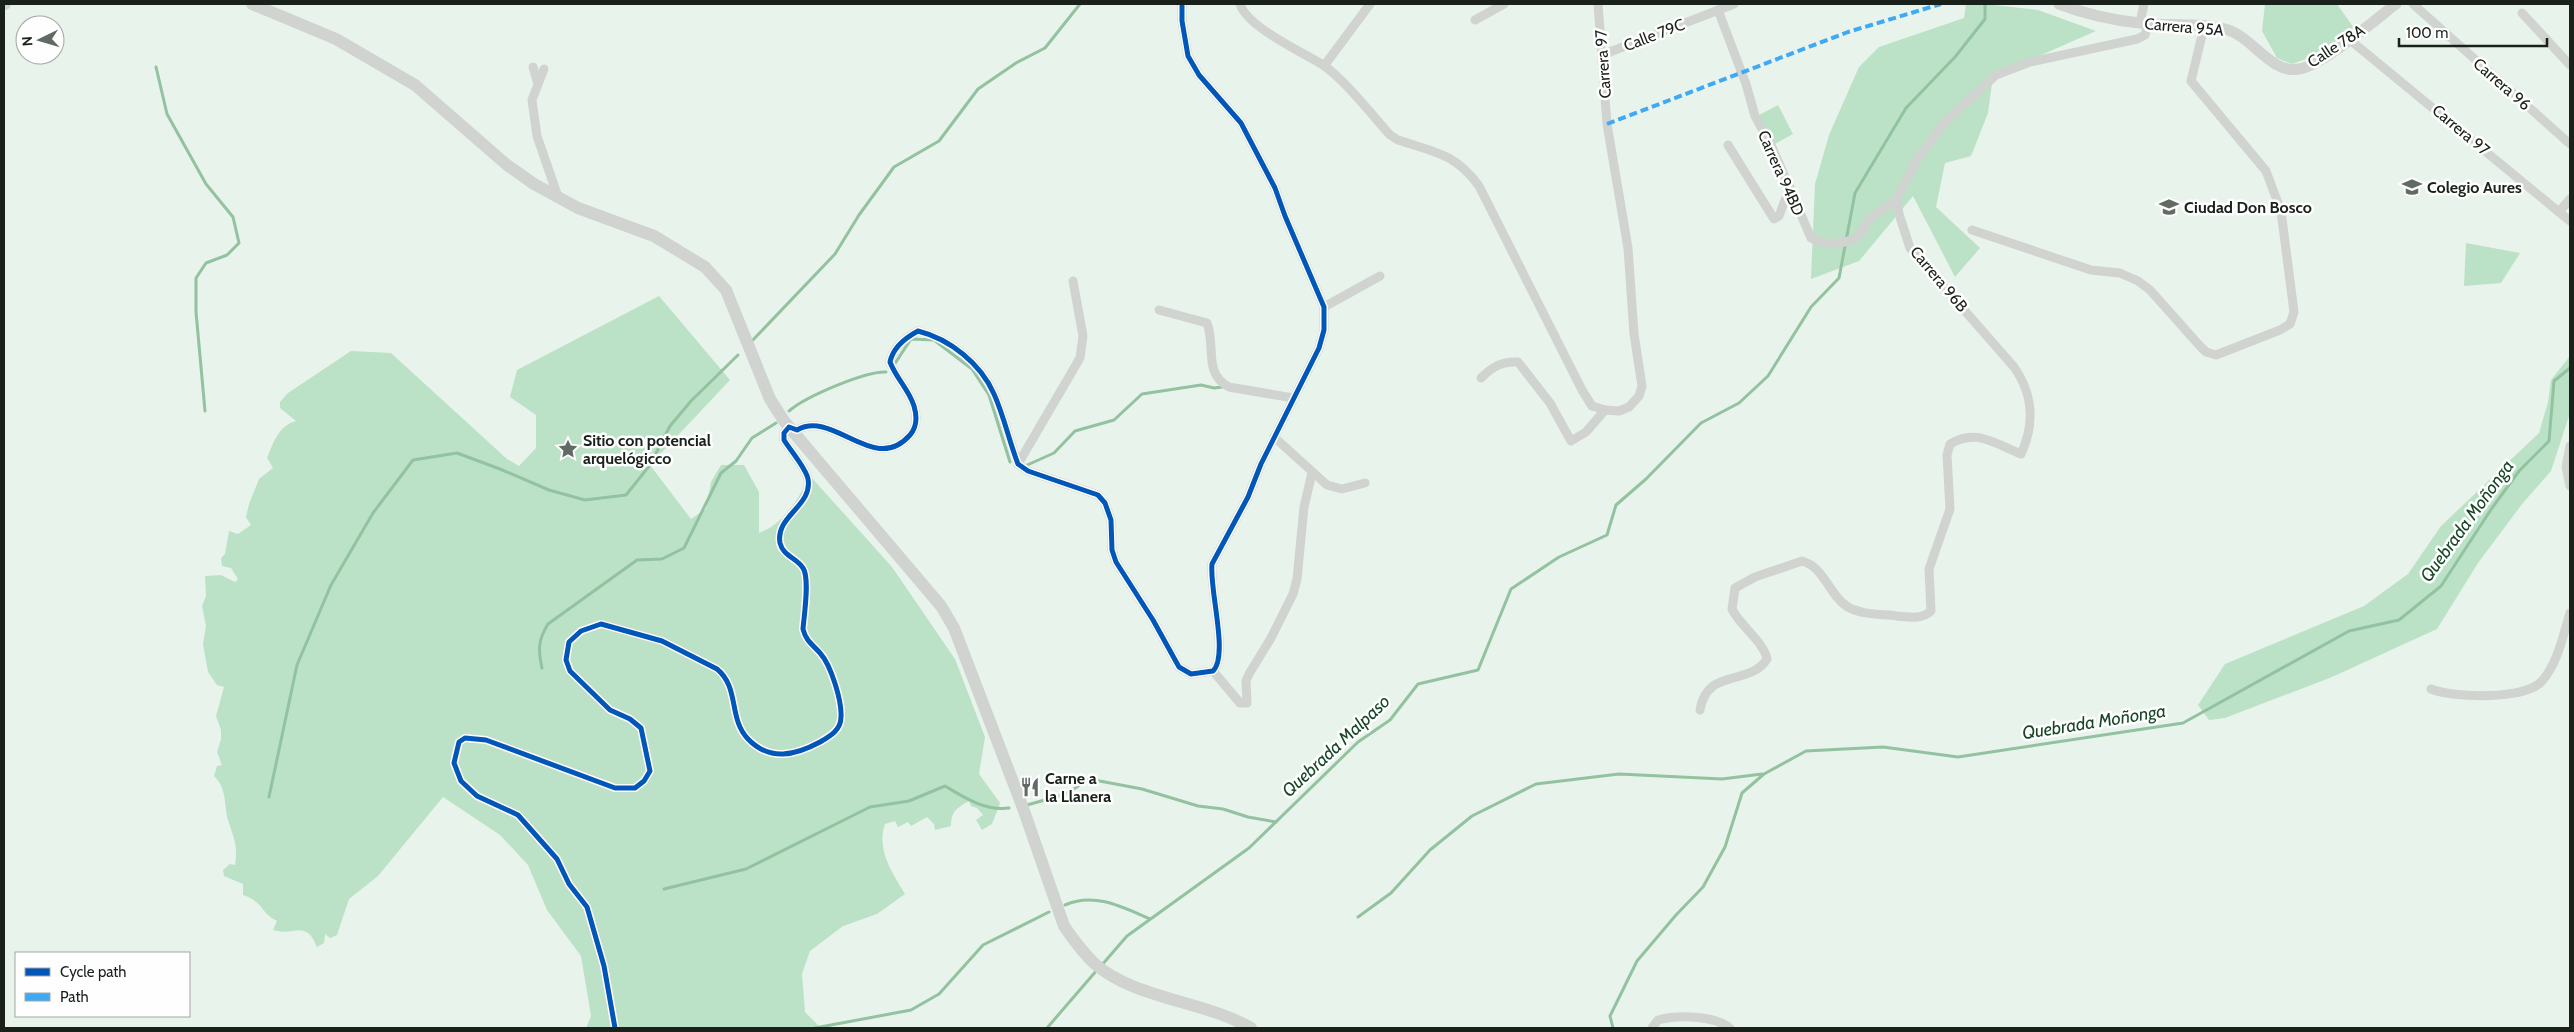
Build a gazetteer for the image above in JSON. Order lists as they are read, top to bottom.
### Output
{
  "streets": {
    "street": [
      "Carrera 95A",
      "Calle 79C",
      "Calle 78A",
      "Carrera 97",
      "Carrera 96",
      "Carrera 94BD",
      "Carrera 96B"
    ]
  },
  "crossings": [
    ["Carrera 95A", "Calle 78A"],
    ["Calle 79C", "Carrera 97"],
    ["Calle 79C", "Carrera 94BD"],
    ["Calle 78A", "Carrera 97"],
    ["Carrera 94BD", "Carrera 96B"]
  ],
  "water": ["Quebrada Moñonga", "Quebrada Malpaso"],
  "places": {
    "school or university": ["Colegio Aures", "Ciudad Don Bosco"],
    "place": ["Sitio con potencial arquelógicco"],
    "restaurant": ["Carne a la Llanera"]
  },
  "legend": ["Cycle path", "Path"],
  "scale_bar": "100 m",
  "north": "left"
}
